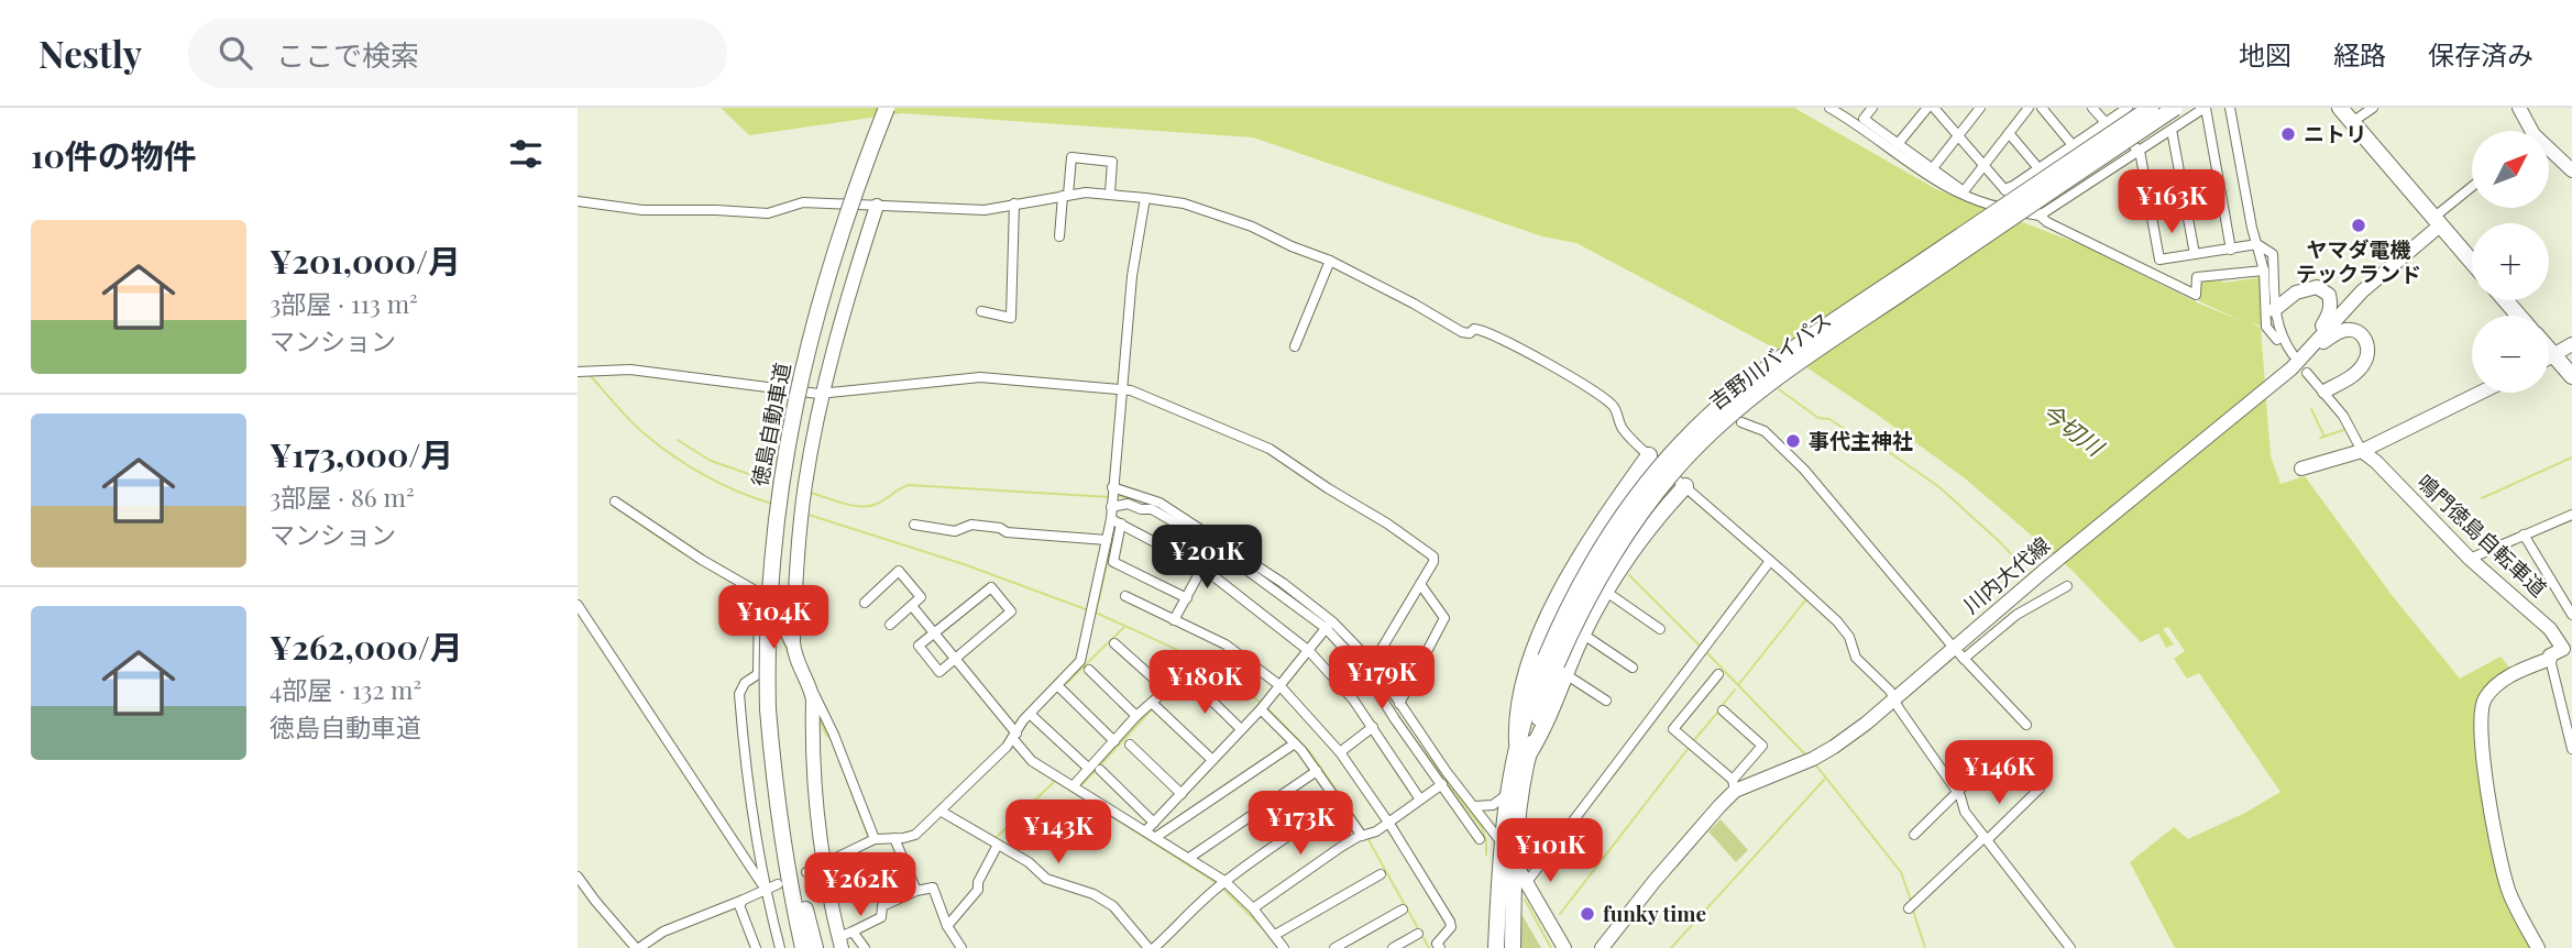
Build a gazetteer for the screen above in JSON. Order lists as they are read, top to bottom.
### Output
{
  "streets": {
    "highway": ["吉野川バイパス", "徳島自動車道"],
    "main road": ["鳴門徳島自転車道", "川内大代線"]
  },
  "water": ["今切川"],
  "places": [
    "ニトリ",
    "ヤマダ電機 テックランド",
    "事代主神社",
    "funky time"
  ],
  "north": "top right",
  "page": {
    "header": "Nestly",
    "search": "ここで検索",
    "nav": ["地図", "経路", "保存済み"],
    "heading": "10件の物件",
    "map_buttons": ["+", "−"],
    "price": [
      "¥163K",
      "¥201K",
      "¥104K",
      "¥179K",
      "¥180K",
      "¥146K",
      "¥173K",
      "¥143K",
      "¥101K",
      "¥262K"
    ],
    "list": [
      {
        "name": "¥201,000/月",
        "note": "3部屋 · 113 m² · マンション"
      },
      {
        "name": "¥173,000/月",
        "note": "3部屋 · 86 m² · マンション"
      },
      {
        "name": "¥262,000/月",
        "note": "4部屋 · 132 m² · 徳島自動車道"
      }
    ]
  }
}
